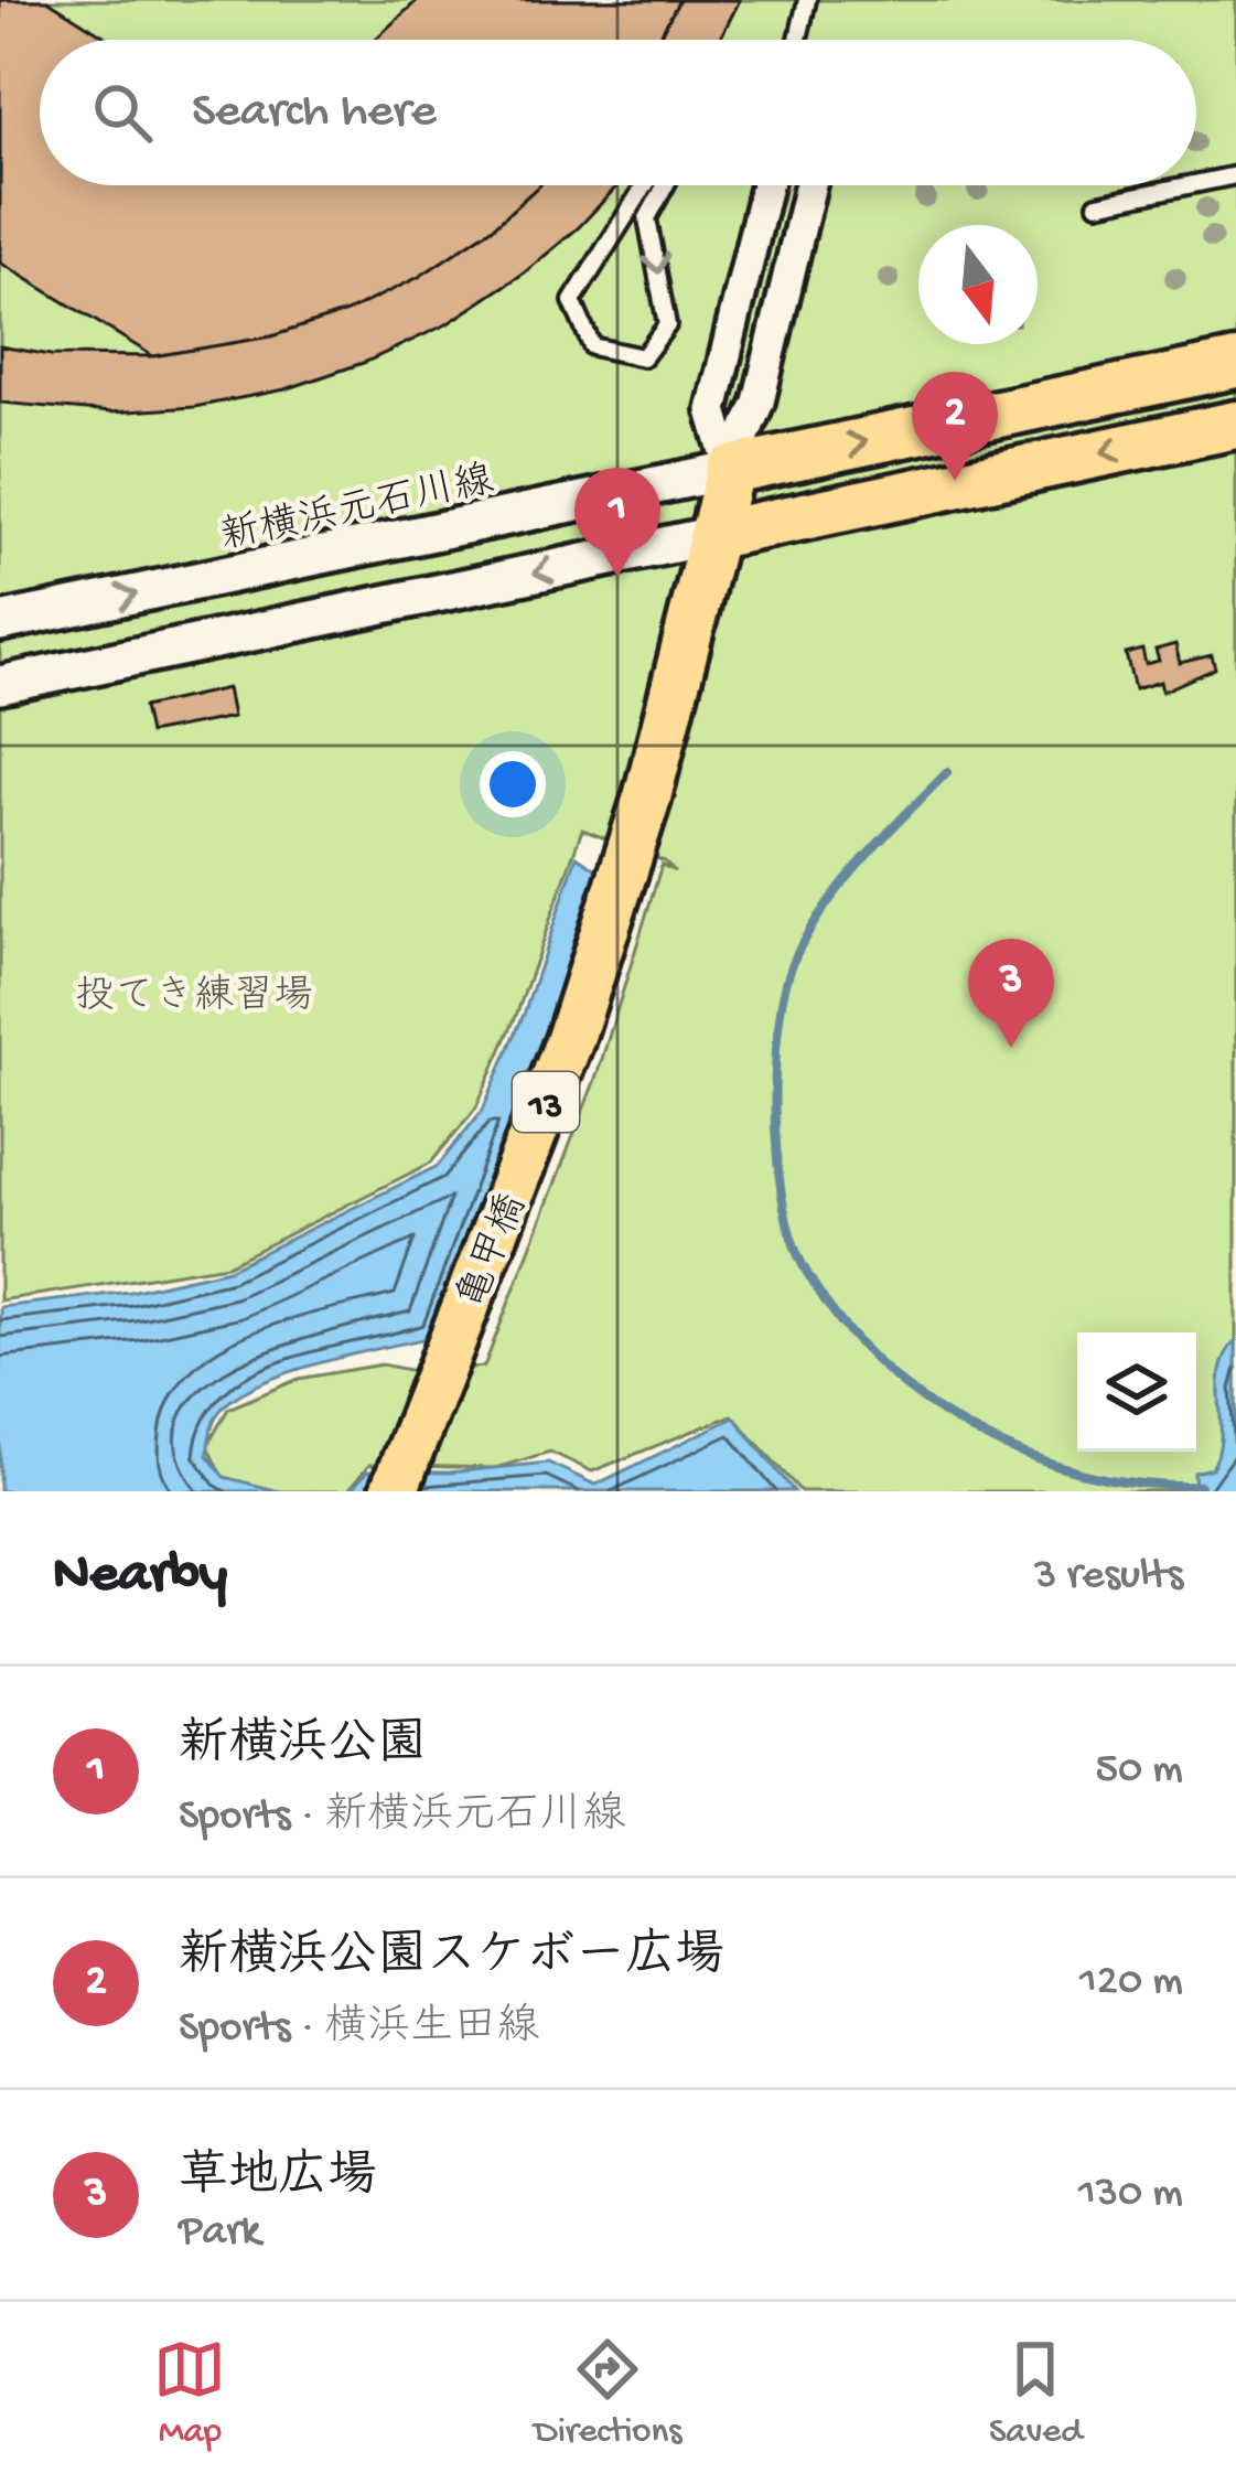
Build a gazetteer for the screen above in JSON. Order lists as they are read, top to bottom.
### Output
{
  "streets": {
    "main road": ["13", "亀甲橋"],
    "street": ["新横浜元石川線"]
  },
  "crossings": [
    ["新横浜元石川線", "13"],
    ["13", "亀甲橋"]
  ],
  "parks": ["投てき練習場"],
  "north": "bottom",
  "page": {
    "search": "Search here",
    "pins": ["2", "1", "3"],
    "heading": ["Nearby", "3 results"],
    "list": [
      {
        "mark": "1",
        "name": "新横浜公園",
        "note": "Sports · 新横浜元石川線",
        "value": "50 m"
      },
      {
        "mark": "2",
        "name": "新横浜公園スケボー広場",
        "note": "Sports · 横浜生田線",
        "value": "120 m"
      },
      {
        "mark": "3",
        "name": "草地広場",
        "note": "Park",
        "value": "130 m"
      }
    ],
    "nav": ["Map", "Directions", "Saved"]
  }
}
